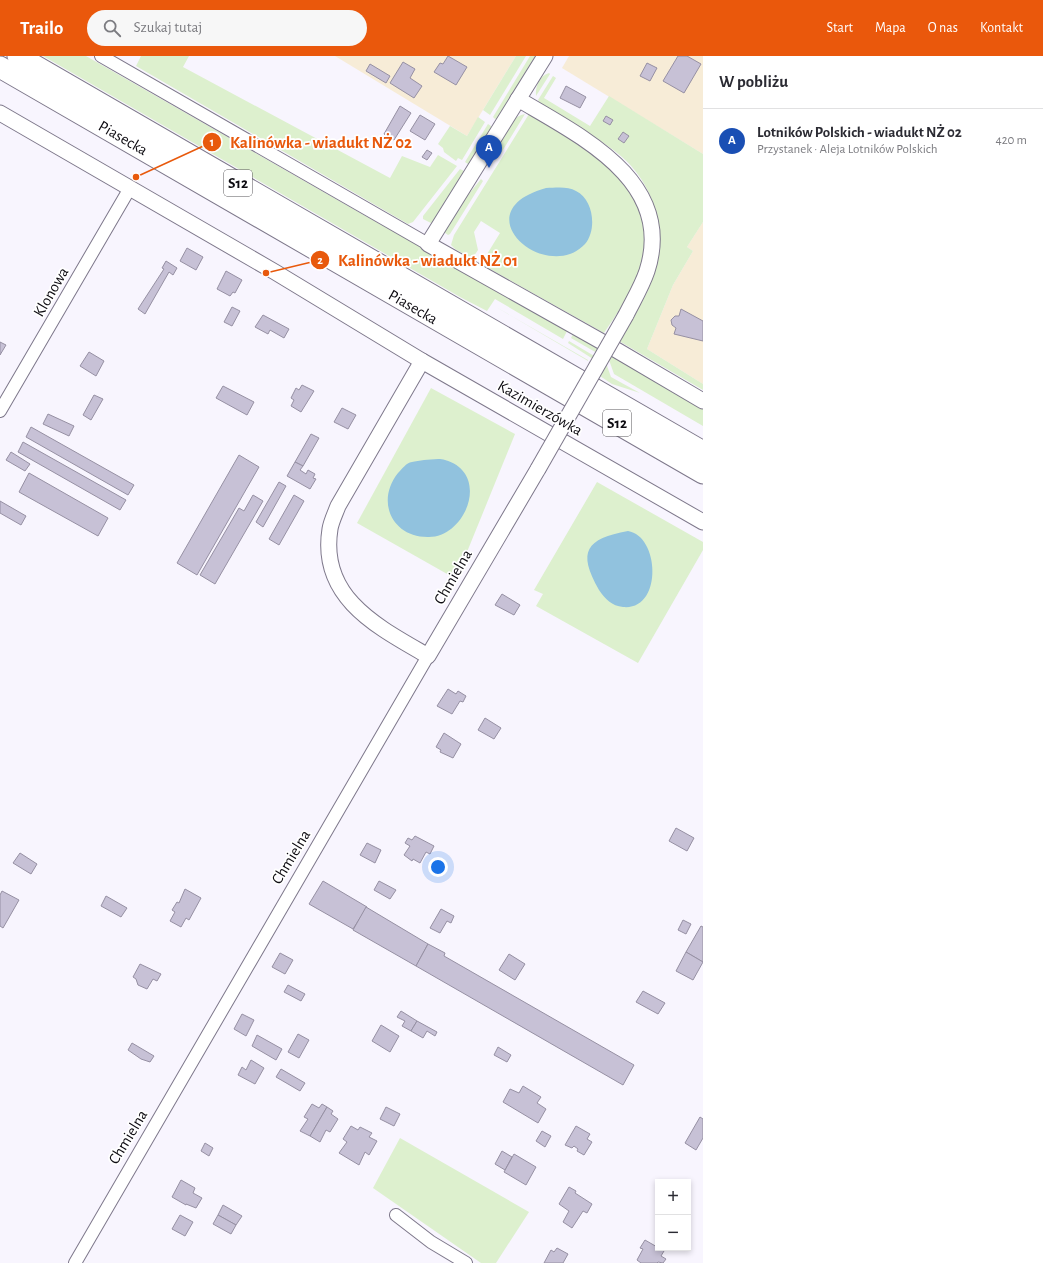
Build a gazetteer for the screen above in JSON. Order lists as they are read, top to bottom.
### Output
{
  "streets": {
    "highway": ["Piasecka", "S12"],
    "street": ["Klonowa", "Kazimierzówka", "Chmielna"]
  },
  "crossings": [
    ["Klonowa", "Kazimierzówka"]
  ],
  "places": ["Kalinówka - wiadukt NŻ 02", "Kalinówka - wiadukt NŻ 01"],
  "page": {
    "header": "Trailo",
    "search": "Szukaj tutaj",
    "nav": [
      "Start",
      "Mapa",
      "O nas",
      "Kontakt"
    ],
    "heading": "W pobliżu",
    "list": [
      {
        "mark": "A",
        "name": "Lotników Polskich - wiadukt NŻ 02",
        "note": "Przystanek · Aleja Lotników Polskich",
        "value": "420 m"
      }
    ],
    "pins": "A",
    "map_buttons": ["+", "−"]
  }
}
